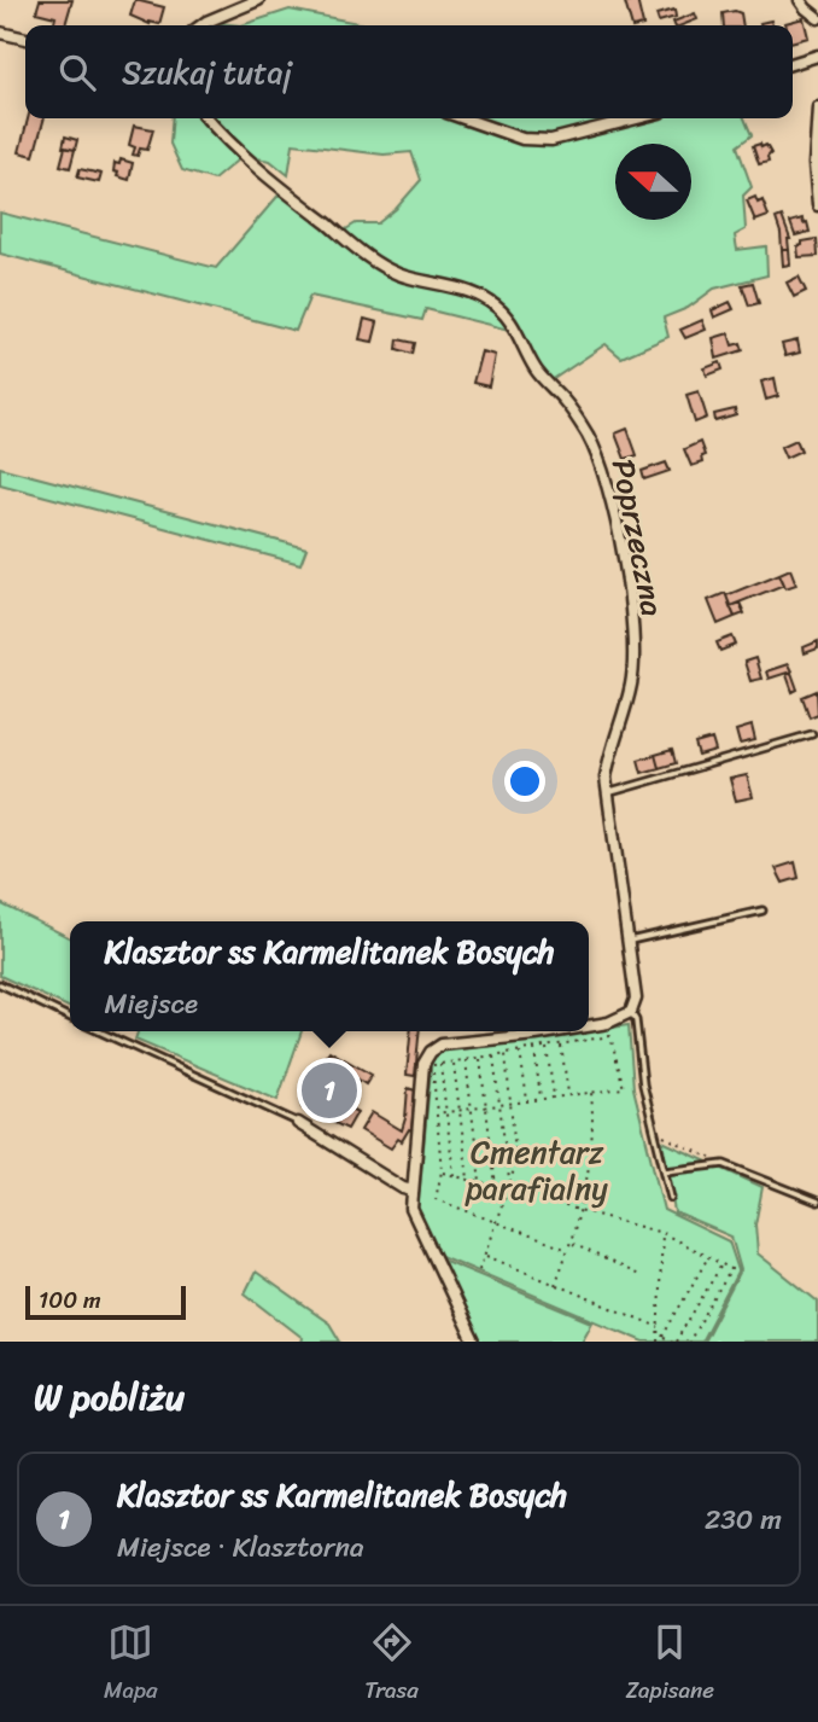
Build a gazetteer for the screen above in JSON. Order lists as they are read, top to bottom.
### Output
{
  "streets": {
    "street": ["Poprzeczna"]
  },
  "parks": ["Cmentarz parafialny"],
  "scale_bar": "100 m",
  "north": "left",
  "page": {
    "search": "Szukaj tutaj",
    "popup": ["Klasztor ss Karmelitanek Bosych", "Miejsce"],
    "pins": "1",
    "scale": "100 m",
    "heading": "W pobliżu",
    "list": [
      {
        "mark": "1",
        "name": "Klasztor ss Karmelitanek Bosych",
        "note": "Miejsce · Klasztorna",
        "value": "230 m"
      }
    ],
    "nav": ["Mapa", "Trasa", "Zapisane"]
  }
}
